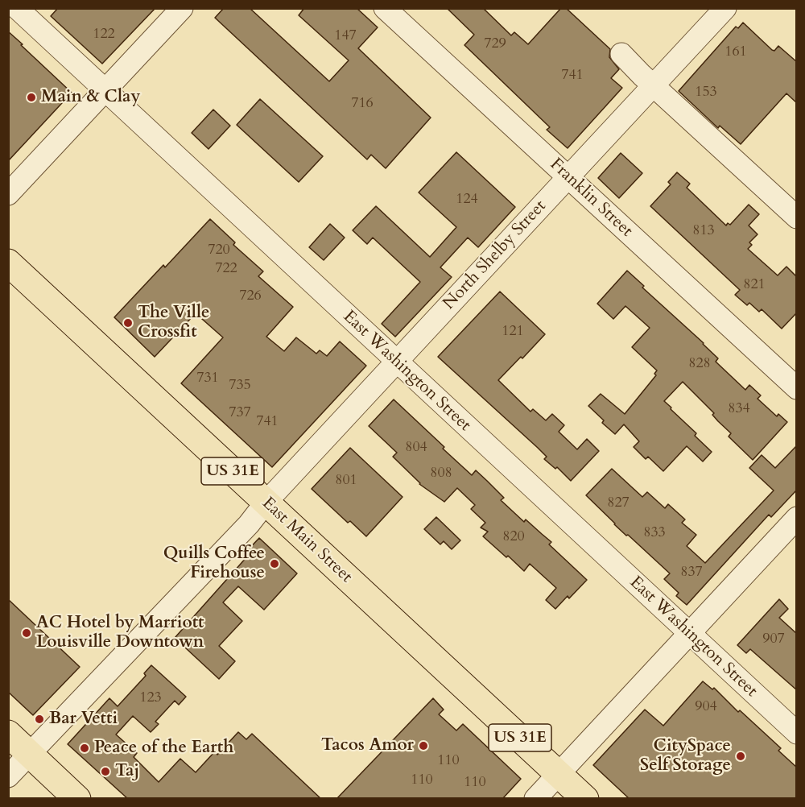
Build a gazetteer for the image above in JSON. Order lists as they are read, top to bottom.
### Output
{
  "streets": {
    "main road": ["US 31E", "East Main Street"],
    "street": ["Franklin Street", "North Shelby Street", "East Washington Street"]
  },
  "crossings": [
    ["Franklin Street", "North Shelby Street"],
    ["North Shelby Street", "East Washington Street"],
    ["North Shelby Street", "East Main Street"]
  ],
  "places": [
    "Main & Clay",
    "The Ville Crossfit",
    "Quills Coffee Firehouse",
    "AC Hotel by Marriott Louisville Downtown",
    "Bar Vetti",
    "Tacos Amor",
    "Peace of the Earth",
    "CitySpace Self Storage",
    "Taj"
  ],
  "house_numbers": [
    "122",
    "147",
    "729",
    "161",
    "741",
    "153",
    "716",
    "124",
    "813",
    "720",
    "722",
    "821",
    "726",
    "121",
    "828",
    "731",
    "735",
    "834",
    "737",
    "741",
    "804",
    "808",
    "801",
    "827",
    "833",
    "820",
    "837",
    "907",
    "123",
    "904",
    "110",
    "110",
    "110"
  ]
}
